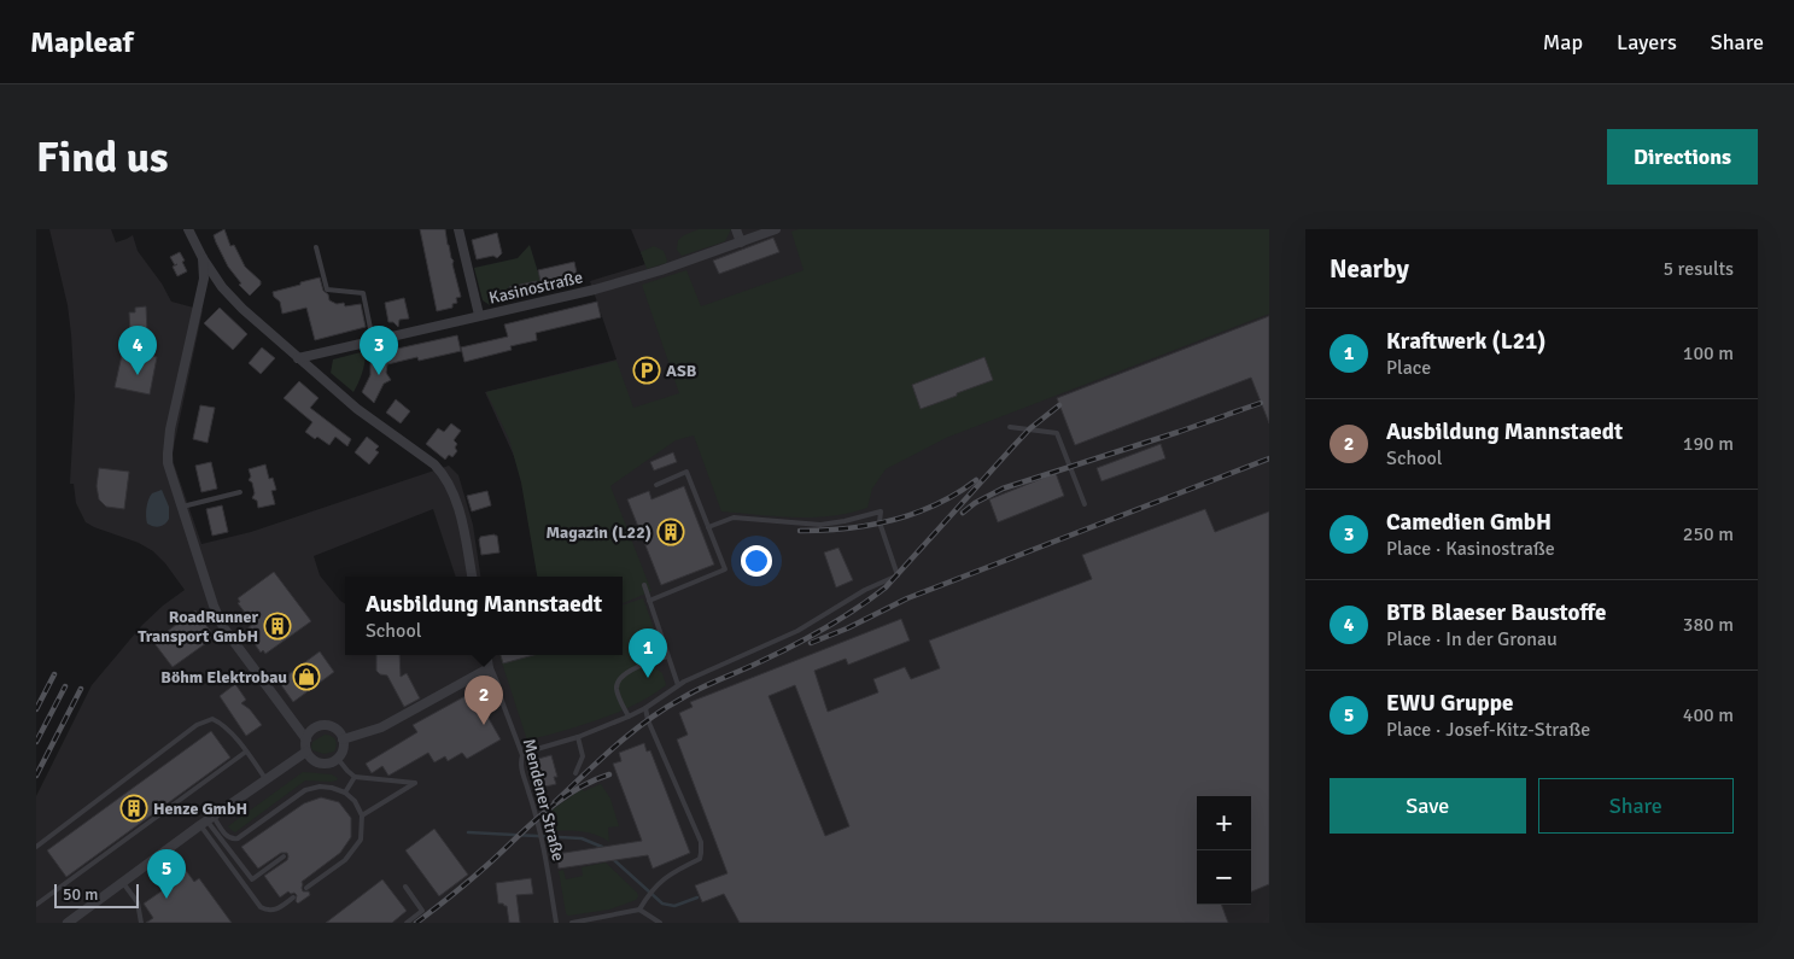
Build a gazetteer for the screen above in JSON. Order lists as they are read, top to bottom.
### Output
{
  "streets": {
    "street": ["Kasinostraße"],
    "lane": ["Mendener Straße"]
  },
  "places": {
    "parking": ["ASB"],
    "building": ["Magazin (L22)", "RoadRunner Transport GmbH", "Henze GmbH"],
    "shop": ["Böhm Elektrobau"]
  },
  "scale_bar": "50 m",
  "page": {
    "header": "Mapleaf",
    "nav": ["Map", "Layers", "Share"],
    "buttons": [
      "Directions",
      ["Save", "Share"]
    ],
    "title": "Find us",
    "heading": ["Nearby", "5 results"],
    "list": [
      {
        "mark": "1",
        "name": "Kraftwerk (L21)",
        "note": "Place",
        "value": "100 m"
      },
      {
        "mark": "2",
        "name": "Ausbildung Mannstaedt",
        "note": "School",
        "value": "190 m"
      },
      {
        "mark": "3",
        "name": "Camedien GmbH",
        "note": "Place · Kasinostraße",
        "value": "250 m"
      },
      {
        "mark": "4",
        "name": "BTB Blaeser Baustoffe",
        "note": "Place · In der Gronau",
        "value": "380 m"
      },
      {
        "mark": "5",
        "name": "EWU Gruppe",
        "note": "Place · Josef-Kitz-Straße",
        "value": "400 m"
      }
    ],
    "pins": [
      "3",
      "4",
      "1",
      "2",
      "5"
    ],
    "popup": ["Ausbildung Mannstaedt", "School"],
    "map_buttons": ["+", "−"],
    "scale": "50 m"
  }
}
